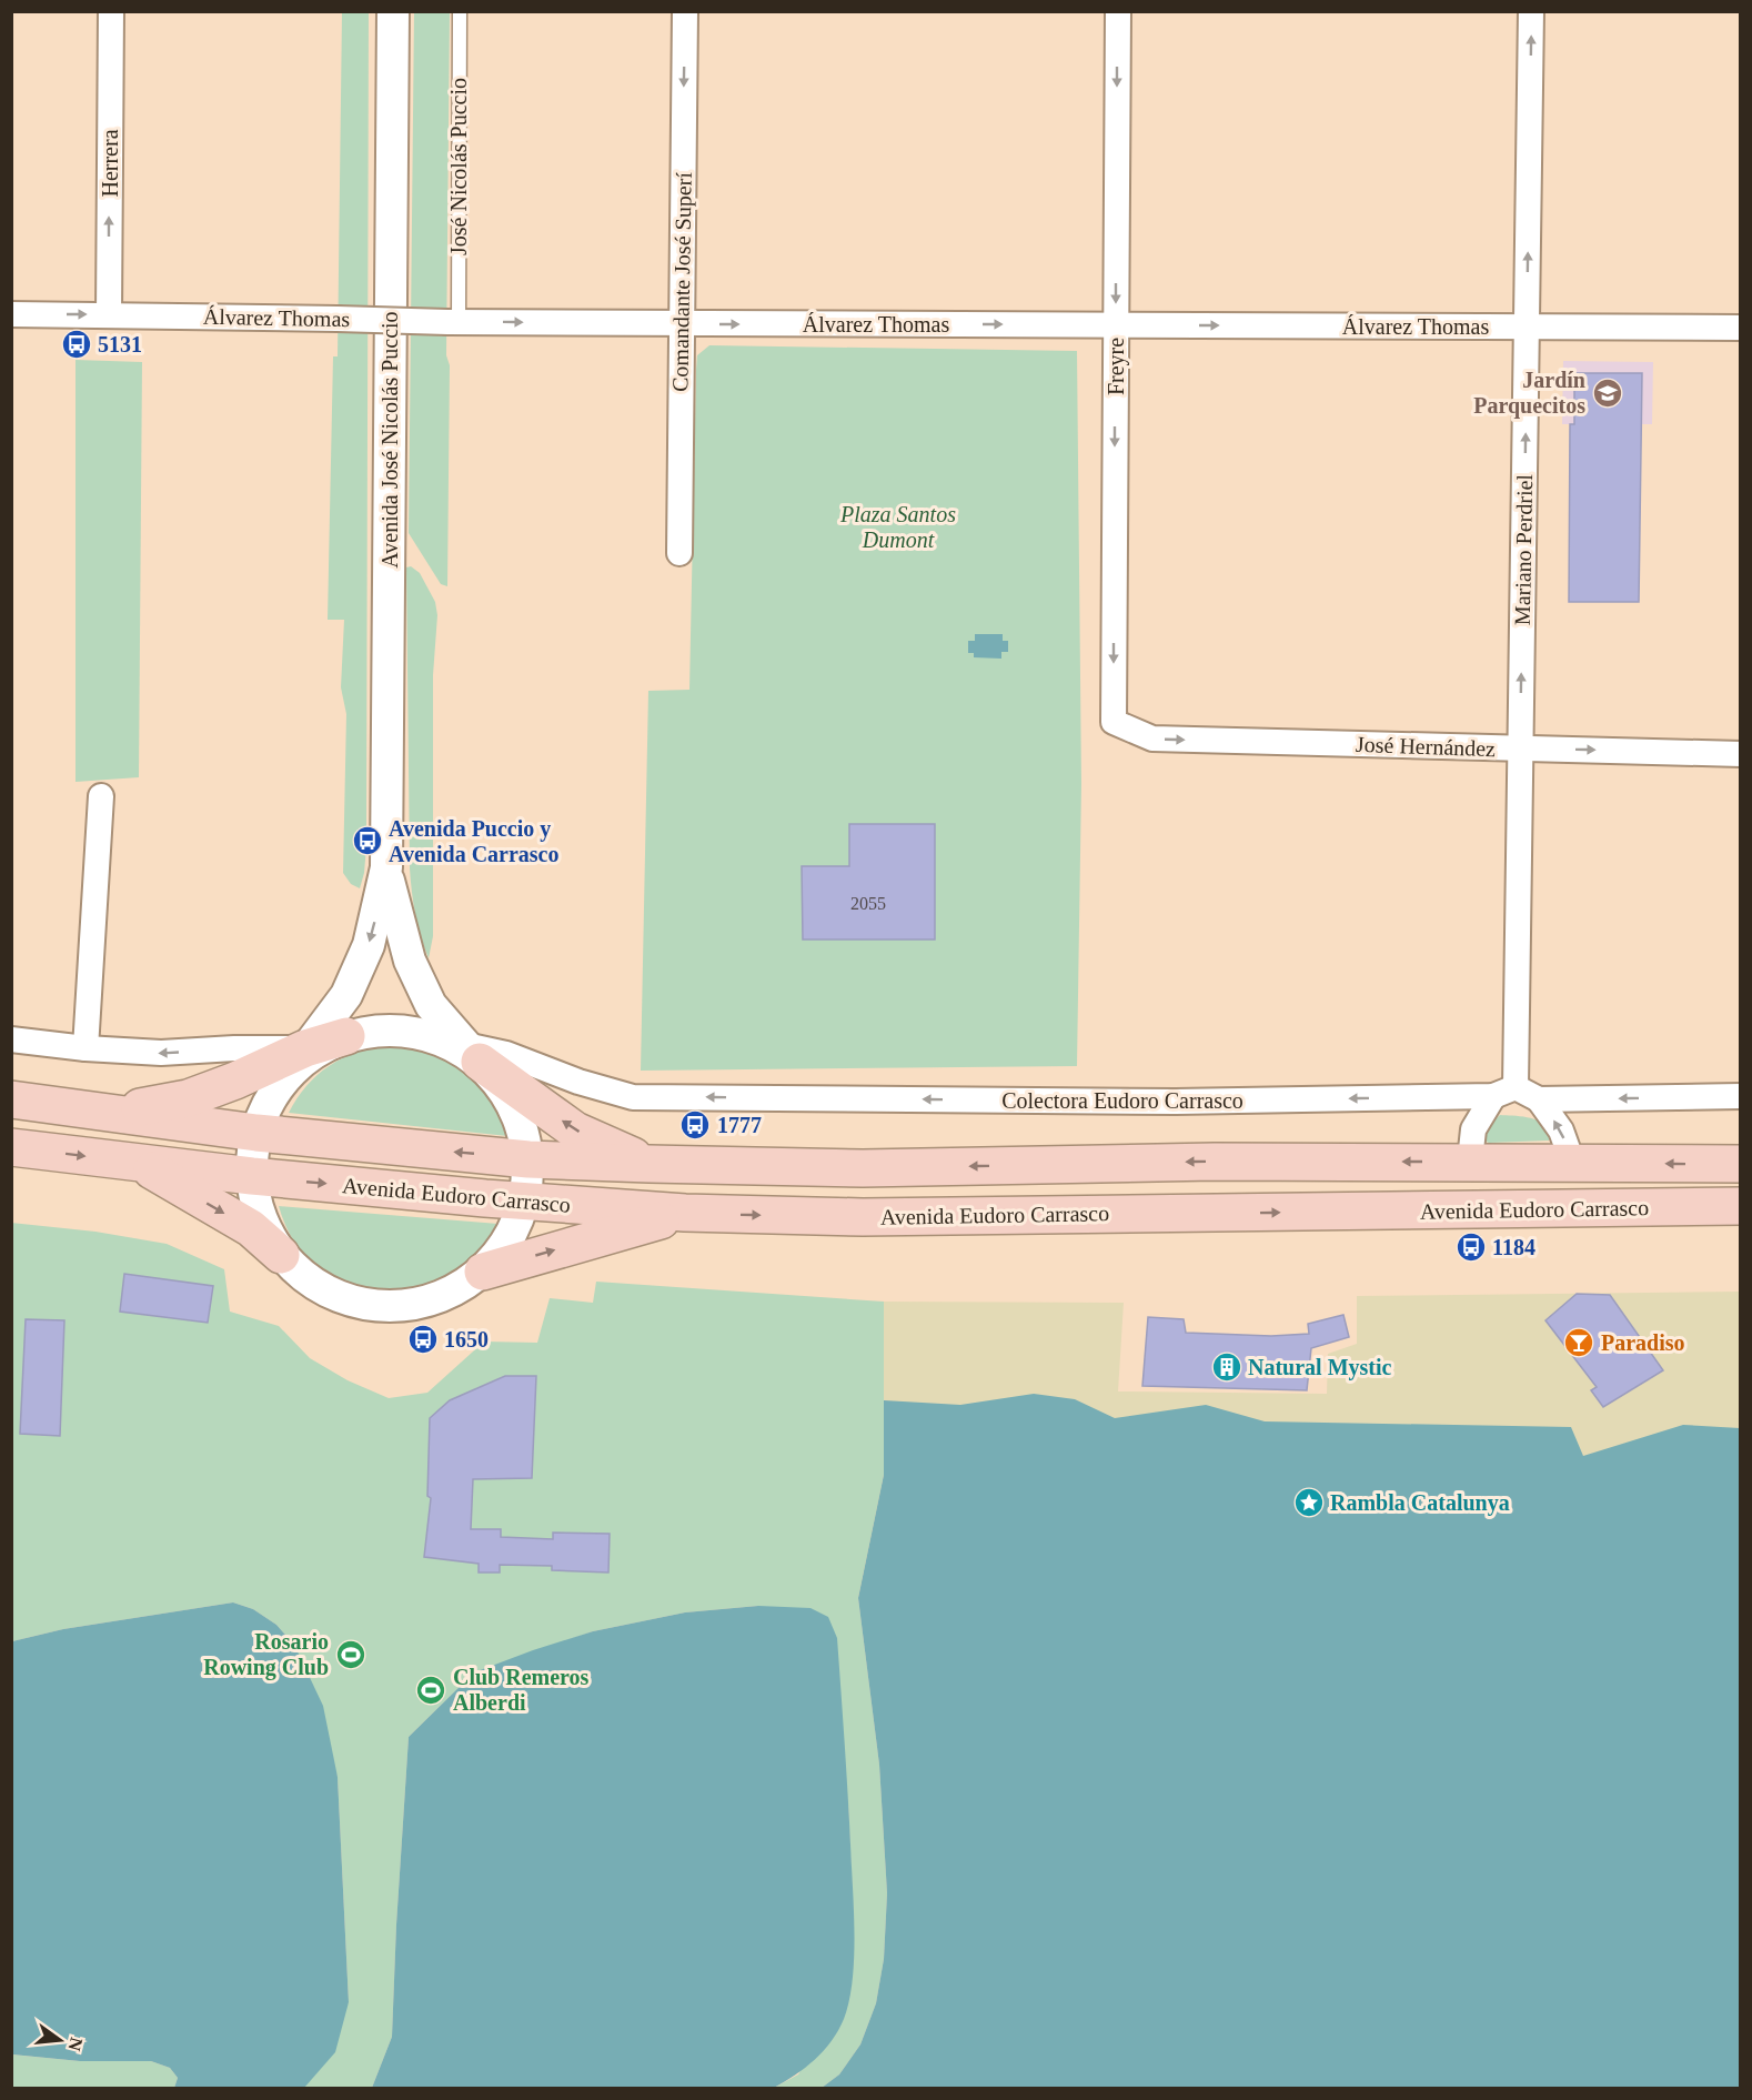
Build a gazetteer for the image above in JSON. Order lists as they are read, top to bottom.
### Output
{
  "streets": {
    "main road": ["Avenida Eudoro Carrasco"],
    "street": [
      "Herrera",
      "Comandante José Superí",
      "Álvarez Thomas",
      "Freyre",
      "Avenida José Nicolás Puccio",
      "Mariano Perdriel",
      "José Hernández",
      "Colectora Eudoro Carrasco"
    ],
    "lane": ["José Nicolás Puccio"]
  },
  "crossings": [
    ["Herrera", "Álvarez Thomas"],
    ["José Nicolás Puccio", "Álvarez Thomas"],
    ["Comandante José Superí", "Álvarez Thomas"],
    ["Álvarez Thomas", "Freyre"],
    ["Álvarez Thomas", "Mariano Perdriel"],
    ["Freyre", "José Hernández"],
    ["Avenida José Nicolás Puccio", "Colectora Eudoro Carrasco"],
    ["Avenida José Nicolás Puccio", "Avenida Eudoro Carrasco"],
    ["Mariano Perdriel", "José Hernández"],
    ["Mariano Perdriel", "Colectora Eudoro Carrasco"]
  ],
  "one_way": [
    "Herrera",
    "Comandante José Superí",
    "Álvarez Thomas",
    "Freyre",
    "Mariano Perdriel",
    "José Hernández",
    "Colectora Eudoro Carrasco"
  ],
  "parks": ["Plaza Santos Dumont"],
  "places": {
    "bus stop": [
      "5131",
      "Avenida Puccio y Avenida Carrasco",
      "1777",
      "1184",
      "1650"
    ],
    "school or university": ["Jardín Parquecitos"],
    "bar": ["Paradiso"],
    "building": ["Natural Mystic"],
    "place": ["Rambla Catalunya"],
    "sports": ["Rosario Rowing Club", "Club Remeros Alberdi"]
  },
  "house_numbers": ["2055"],
  "north": "right"
}
